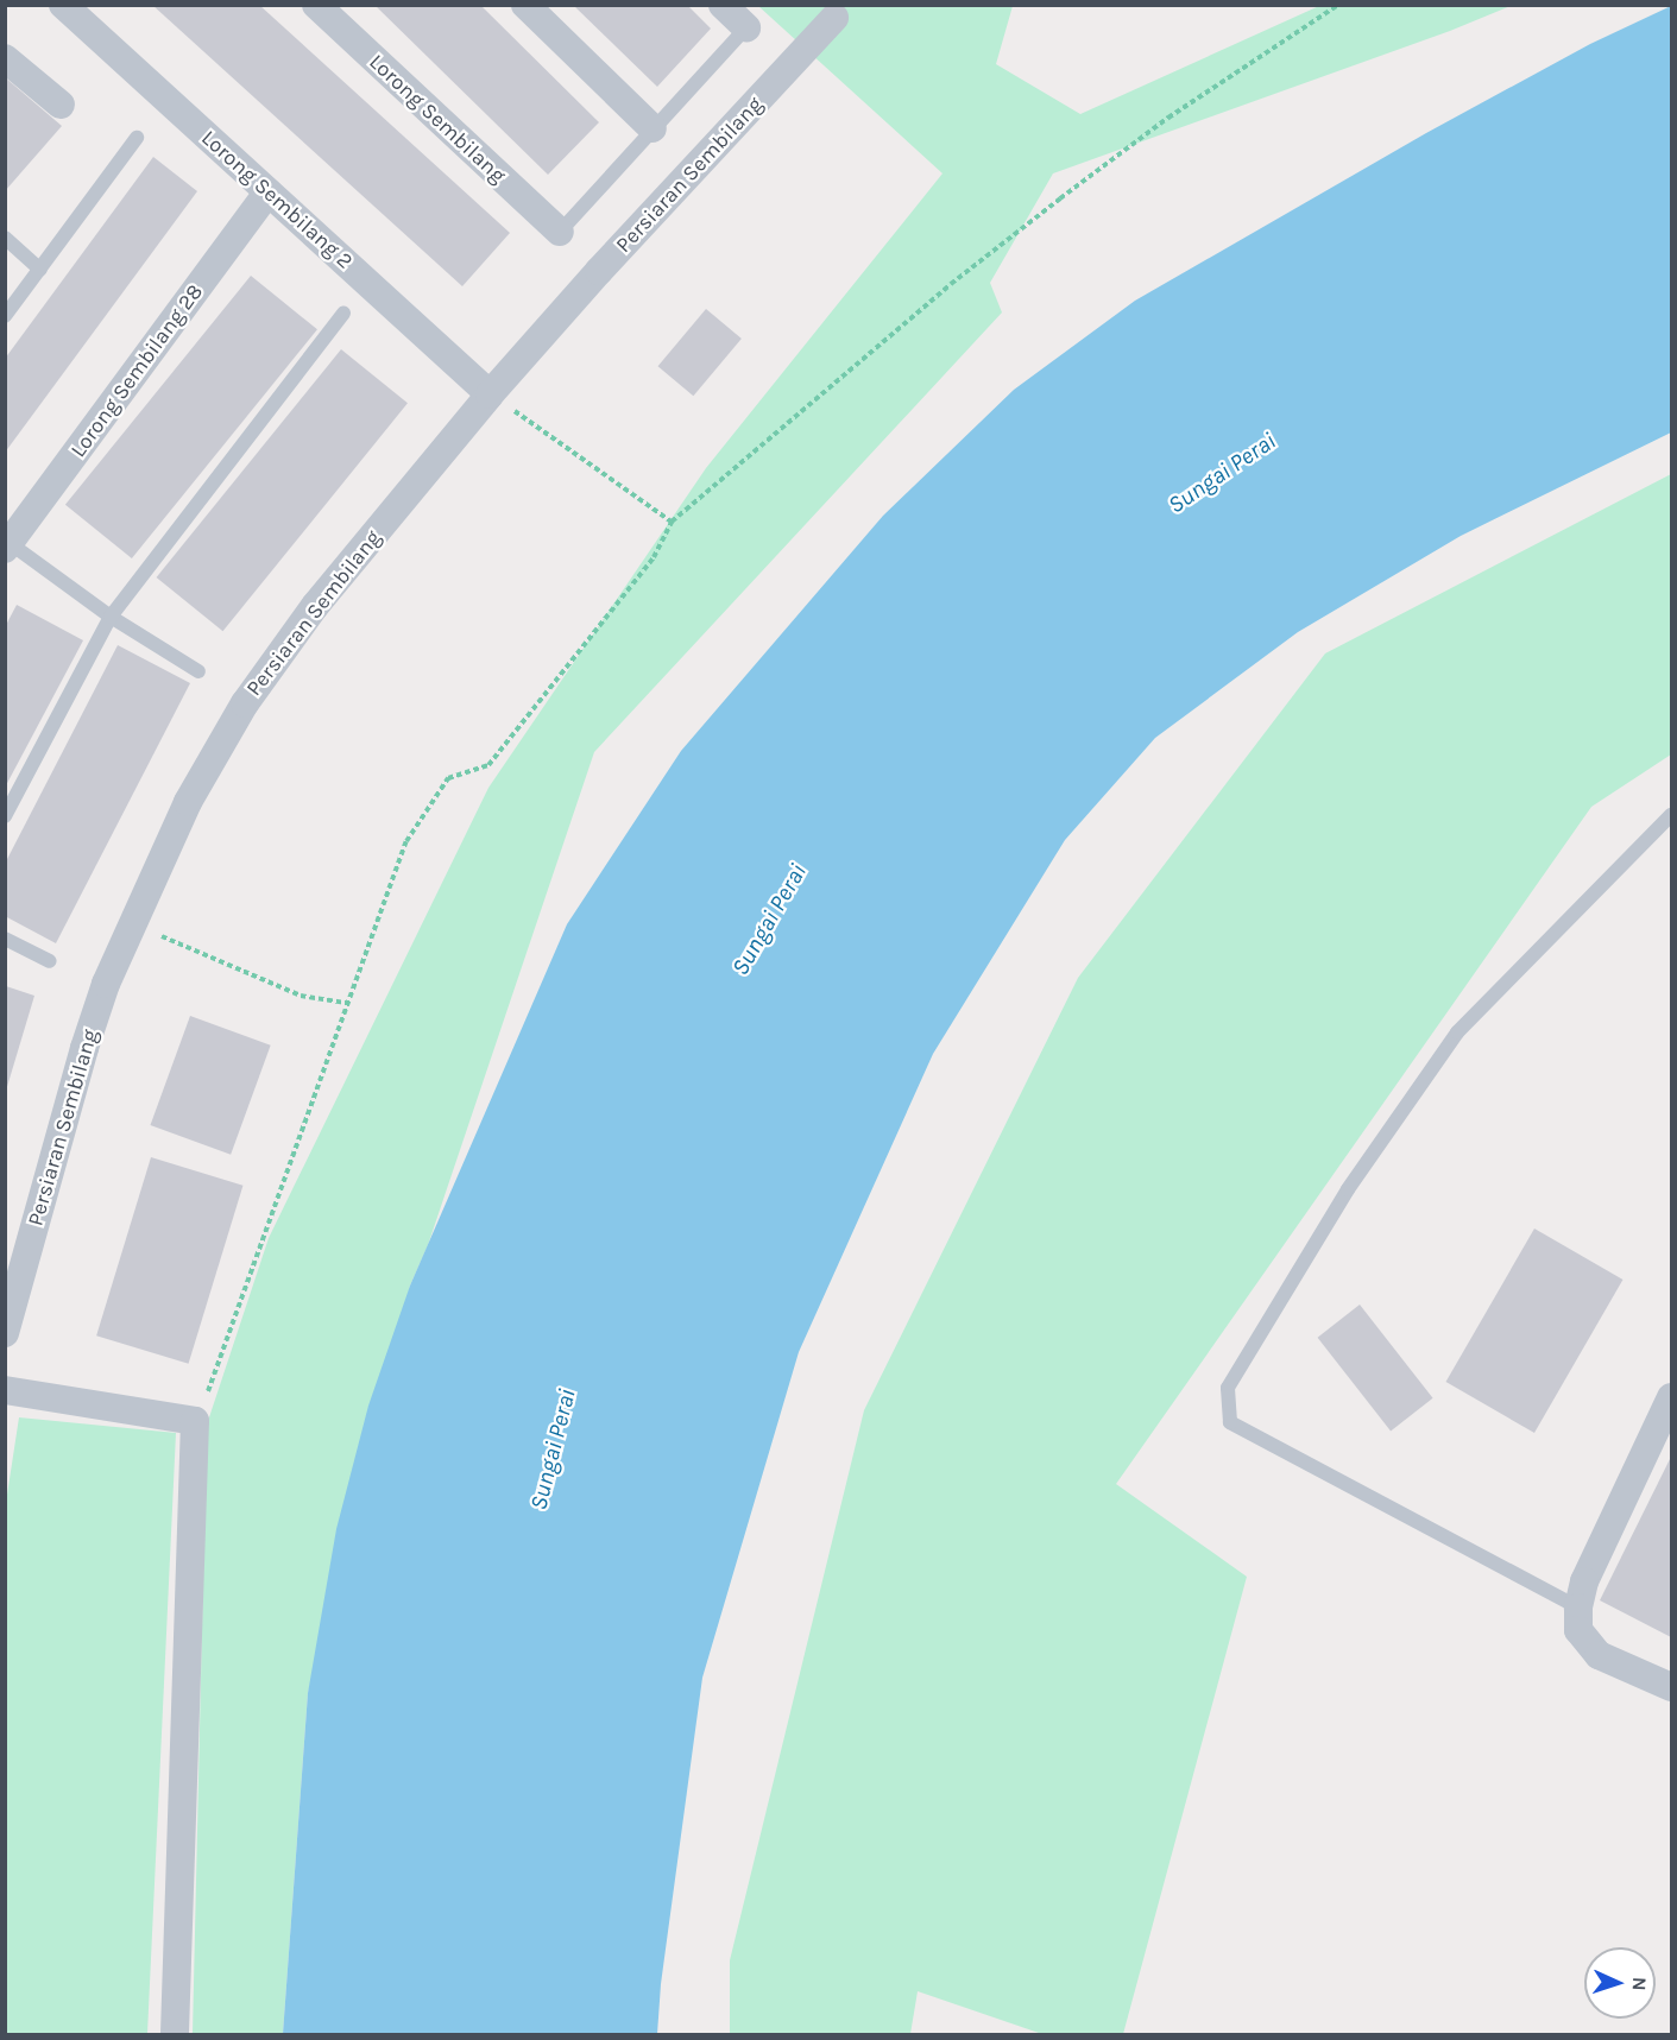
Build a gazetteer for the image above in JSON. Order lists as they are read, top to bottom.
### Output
{
  "streets": {
    "street": [
      "Lorong Sembilang",
      "Persiaran Sembilang",
      "Lorong Sembilang 2",
      "Lorong Sembilang 28"
    ]
  },
  "crossings": [
    ["Persiaran Sembilang", "Lorong Sembilang 2"],
    ["Lorong Sembilang 2", "Lorong Sembilang 28"]
  ],
  "water": ["Sungai Perai"],
  "north": "right"
}
